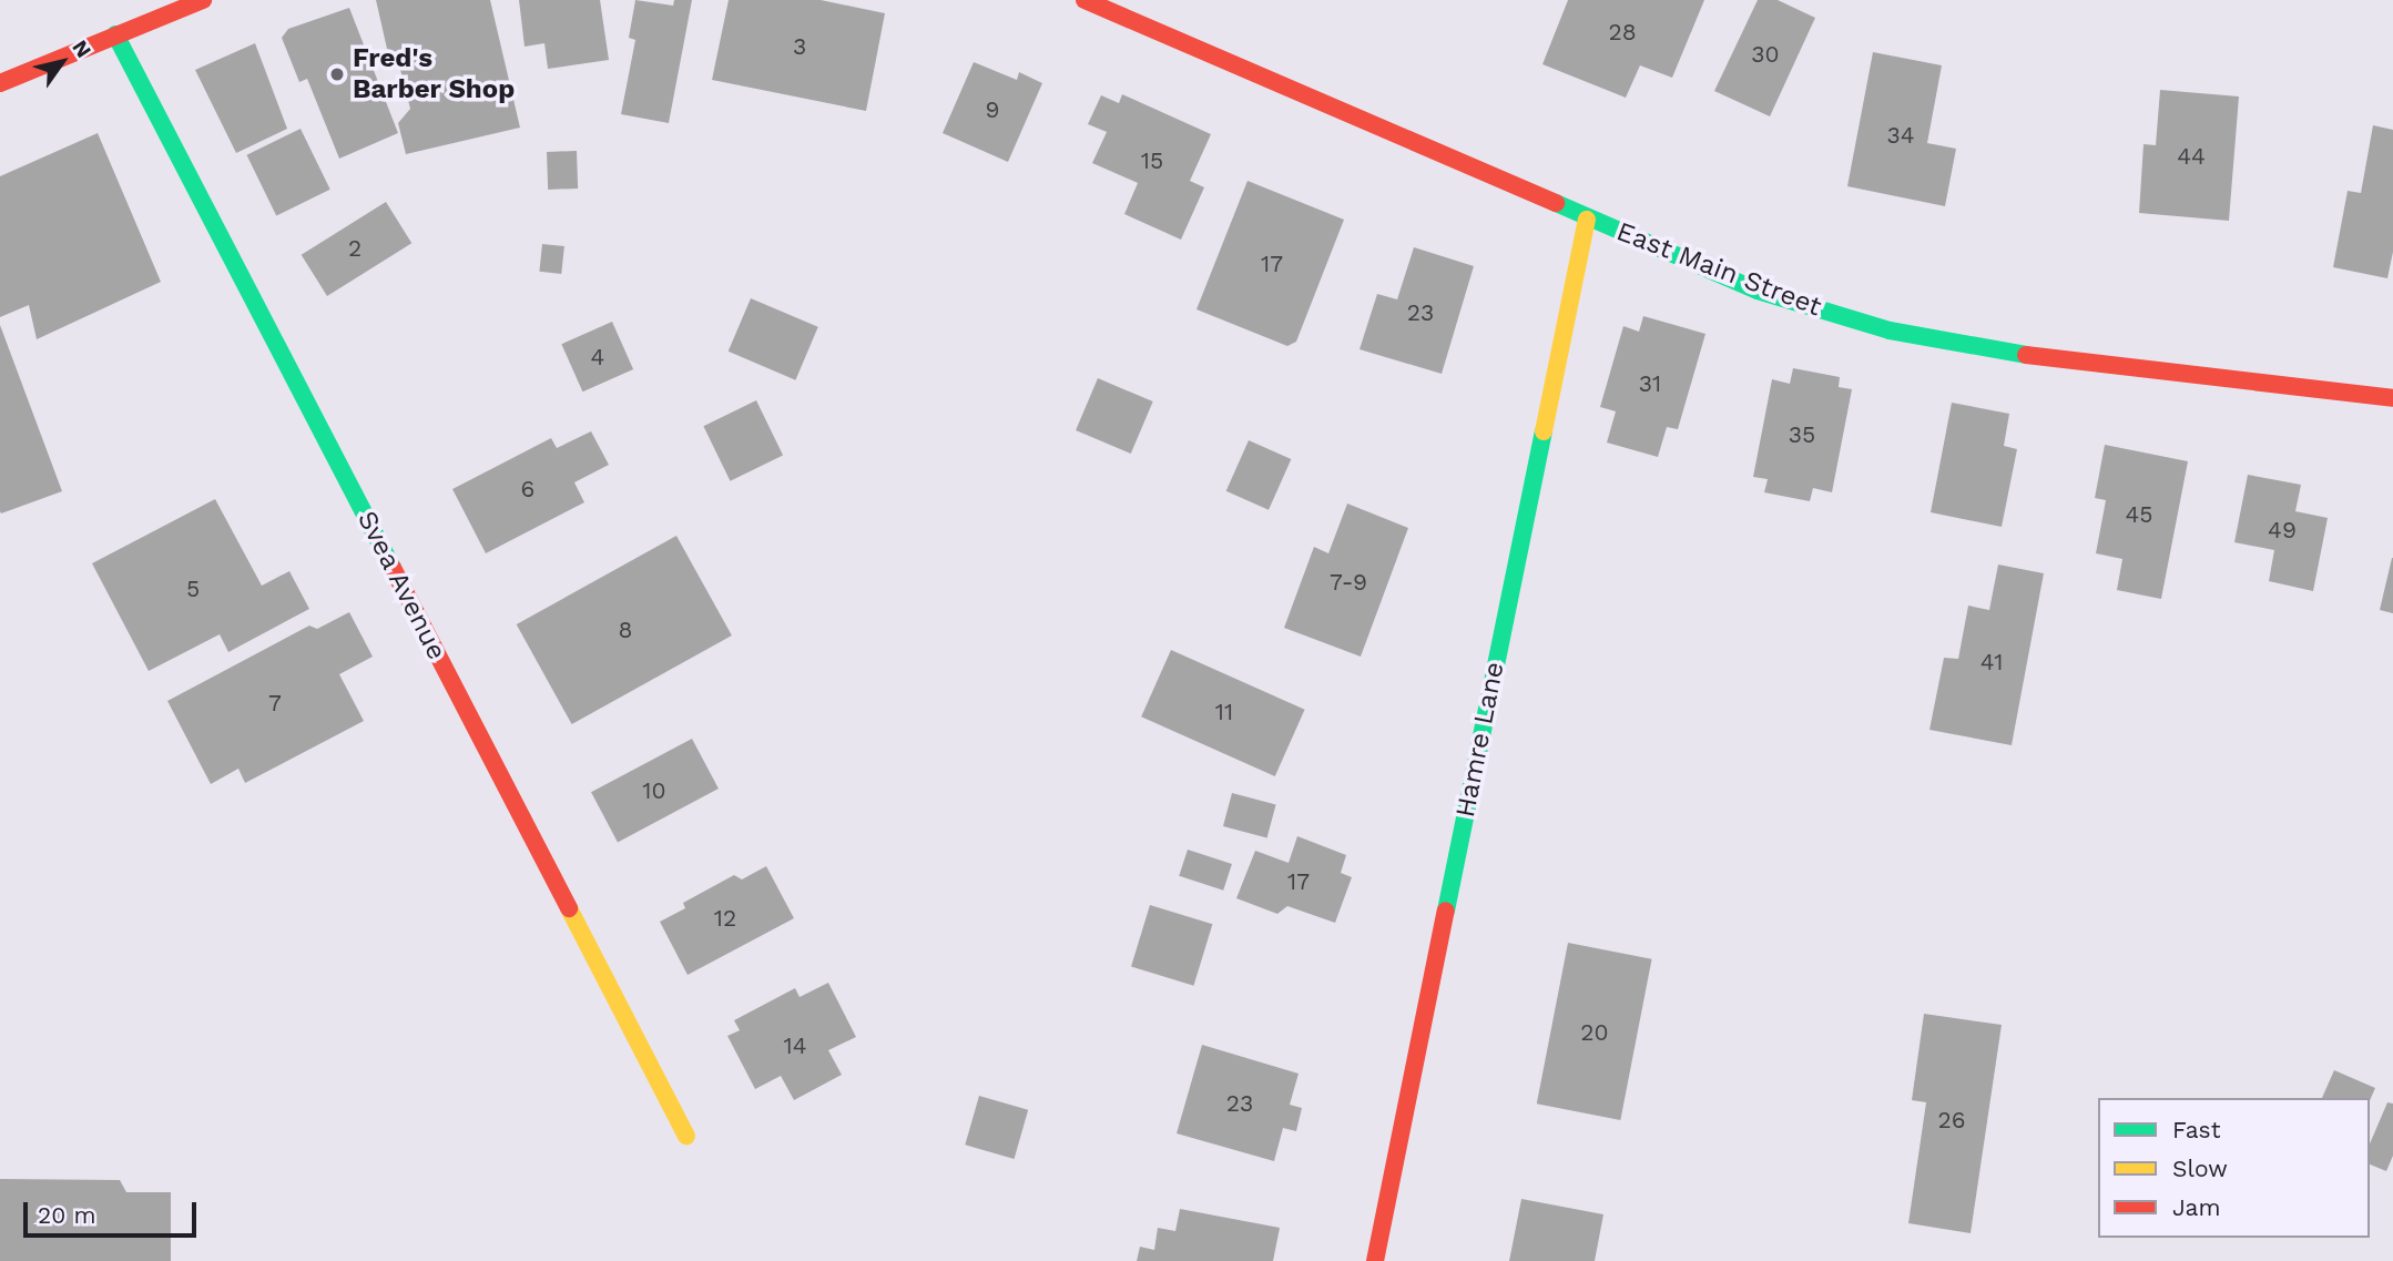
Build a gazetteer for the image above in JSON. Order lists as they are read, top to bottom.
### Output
{
  "streets": {
    "street": ["East Main Street", "Svea Avenue", "Hamre Lane"]
  },
  "crossings": [
    ["East Main Street", "Hamre Lane"]
  ],
  "places": ["Fred's Barber Shop"],
  "house_numbers": [
    "28",
    "3",
    "30",
    "9",
    "34",
    "44",
    "15",
    "2",
    "17",
    "23",
    "4",
    "31",
    "35",
    "6",
    "45",
    "49",
    "7-9",
    "5",
    "8",
    "41",
    "7",
    "11",
    "10",
    "17",
    "12",
    "20",
    "14",
    "23",
    "26"
  ],
  "legend": ["Fast", "Slow", "Jam"],
  "scale_bar": "20 m",
  "north": "top right"
}
